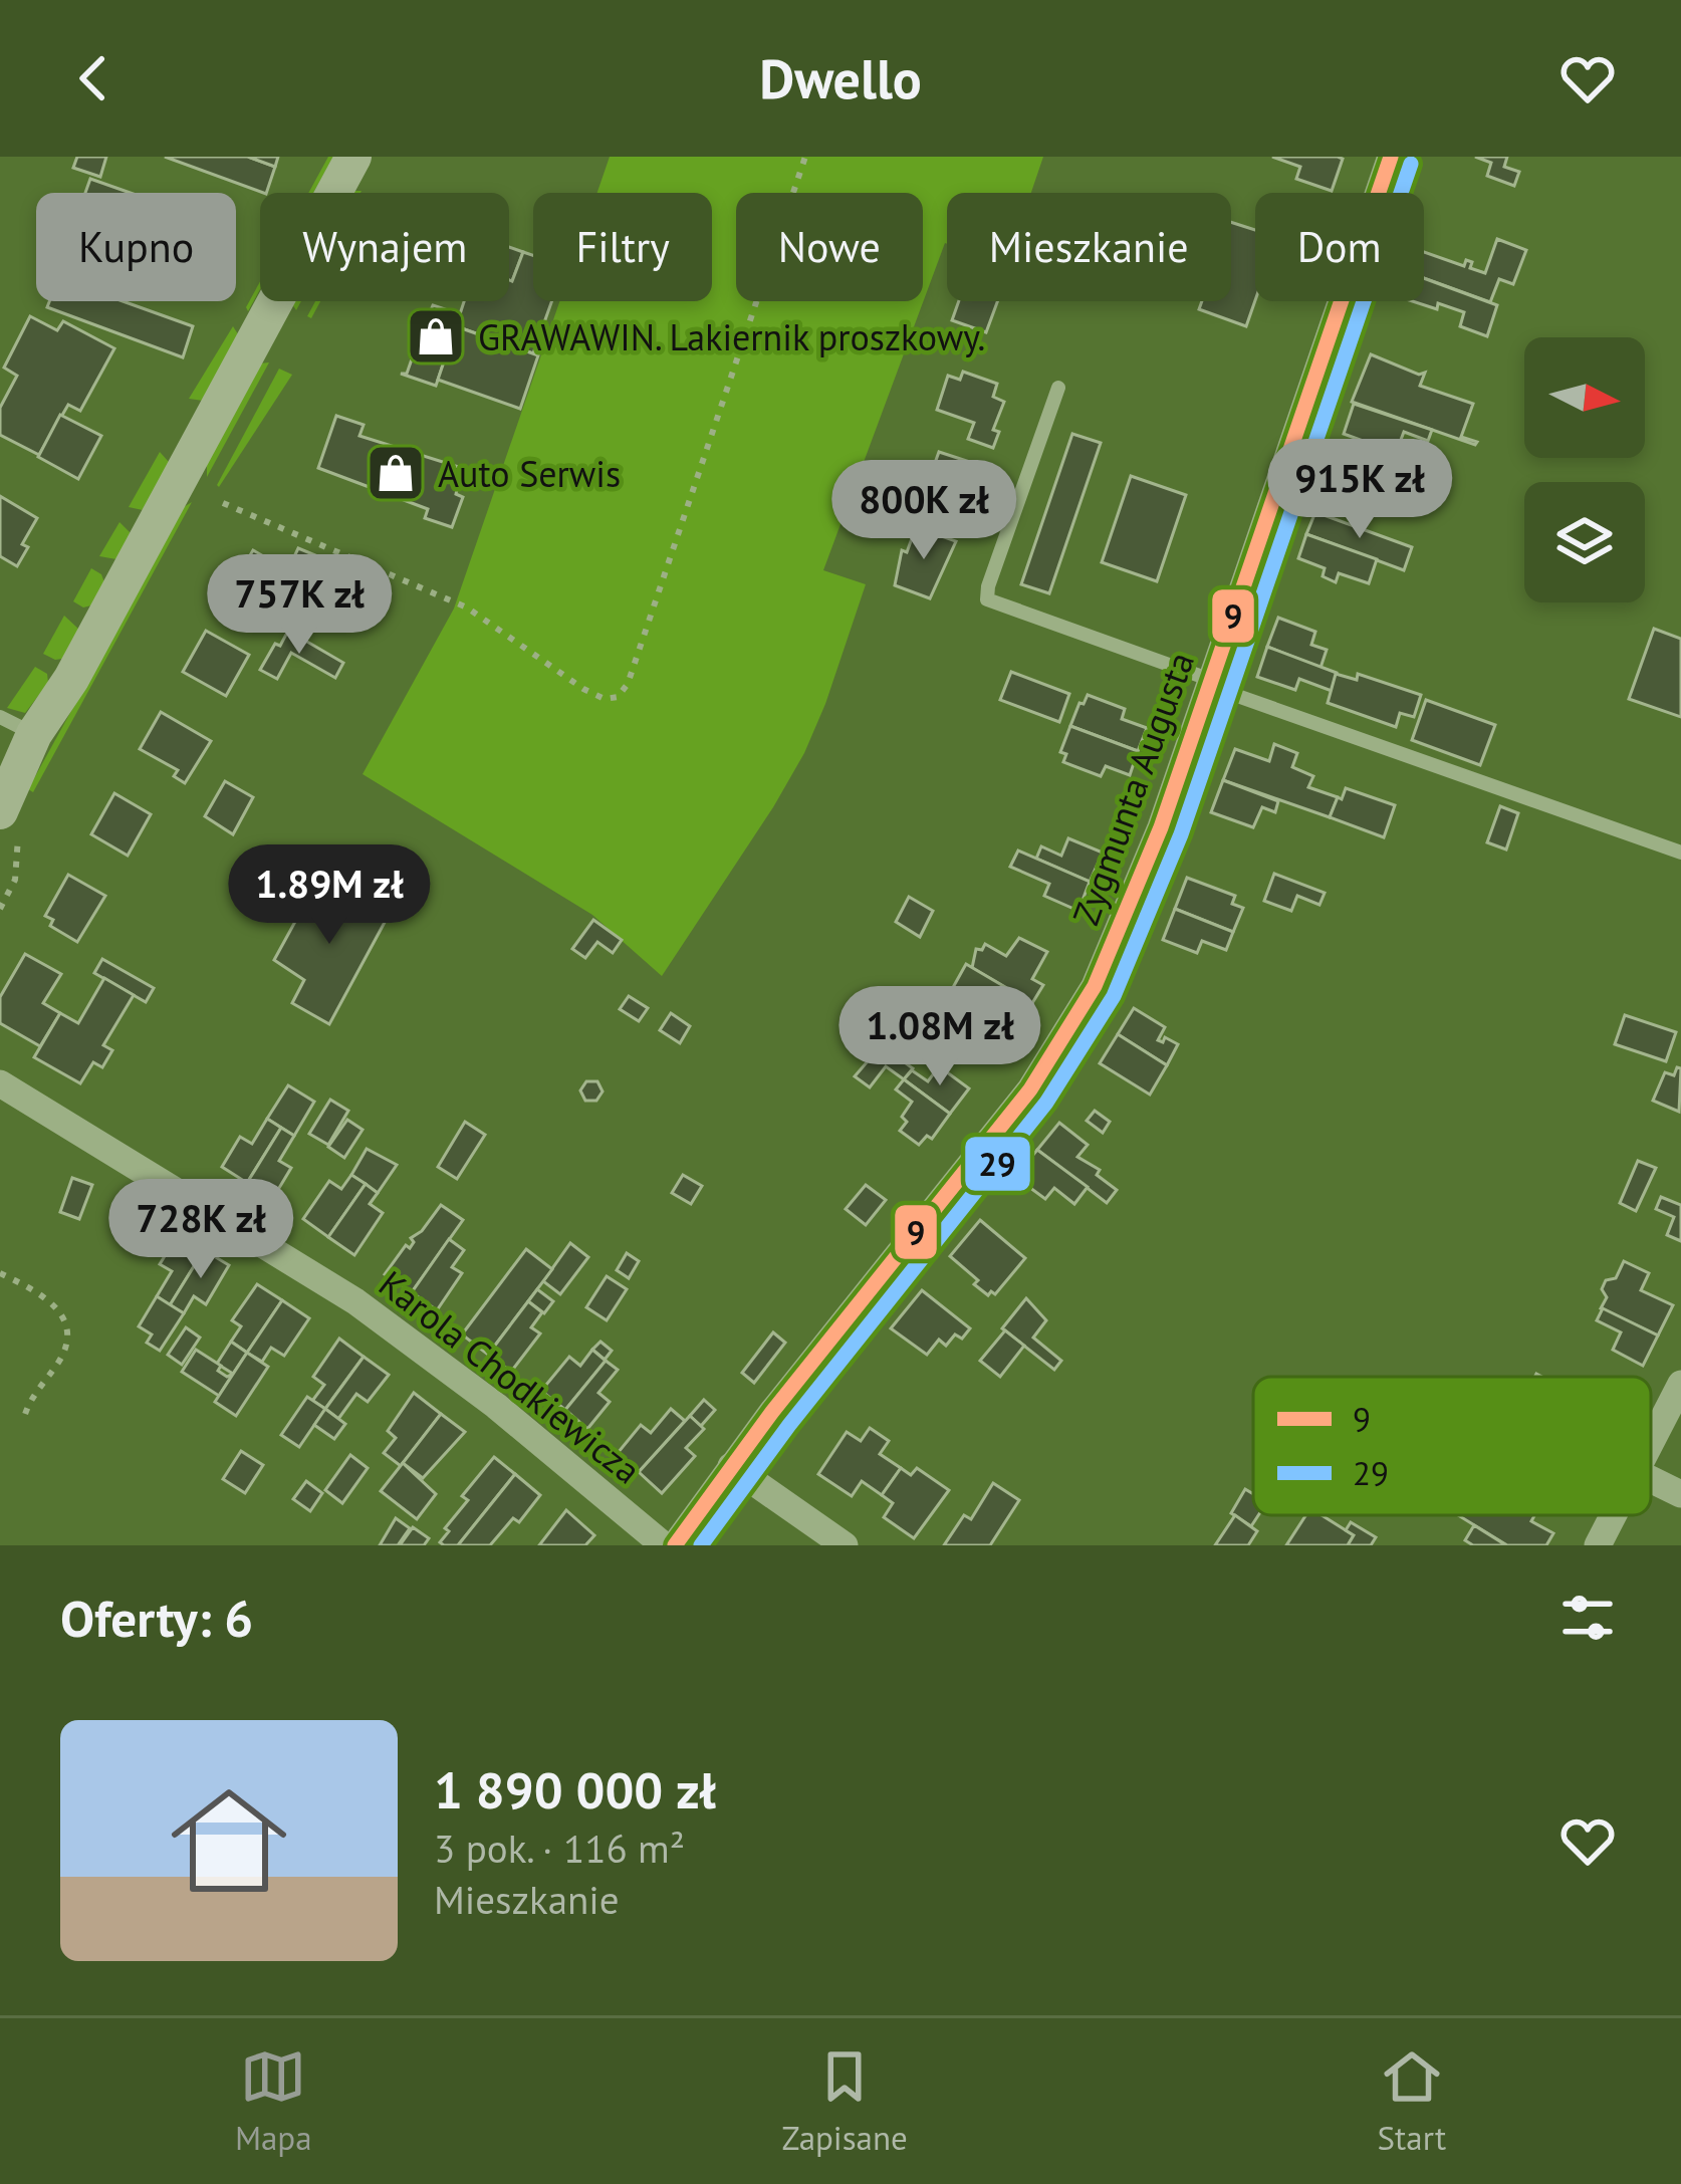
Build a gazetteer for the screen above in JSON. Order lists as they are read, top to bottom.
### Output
{
  "streets": {
    "street": ["Zygmunta Augusta", "Karola Chodkiewicza"]
  },
  "places": {
    "shop": ["GRAWAWIN. Lakiernik proszkowy.", "Auto Serwis"]
  },
  "lines": ["transit line 9", "transit line 29"],
  "legend": ["9", "29"],
  "north": "right",
  "page": {
    "header": "Dwello",
    "chip": [
      "Kupno",
      "Wynajem",
      "Filtry",
      "Nowe",
      "Mieszkanie",
      "Dom"
    ],
    "price": [
      "915K zł",
      "800K zł",
      "757K zł",
      "1.89M zł",
      "1.08M zł",
      "728K zł"
    ],
    "heading": "Oferty: 6",
    "list": [
      {
        "name": "1 890 000 zł",
        "note": "3 pok. · 116 m² · Mieszkanie"
      }
    ],
    "tabs": ["Mapa", "Zapisane", "Start"]
  }
}
